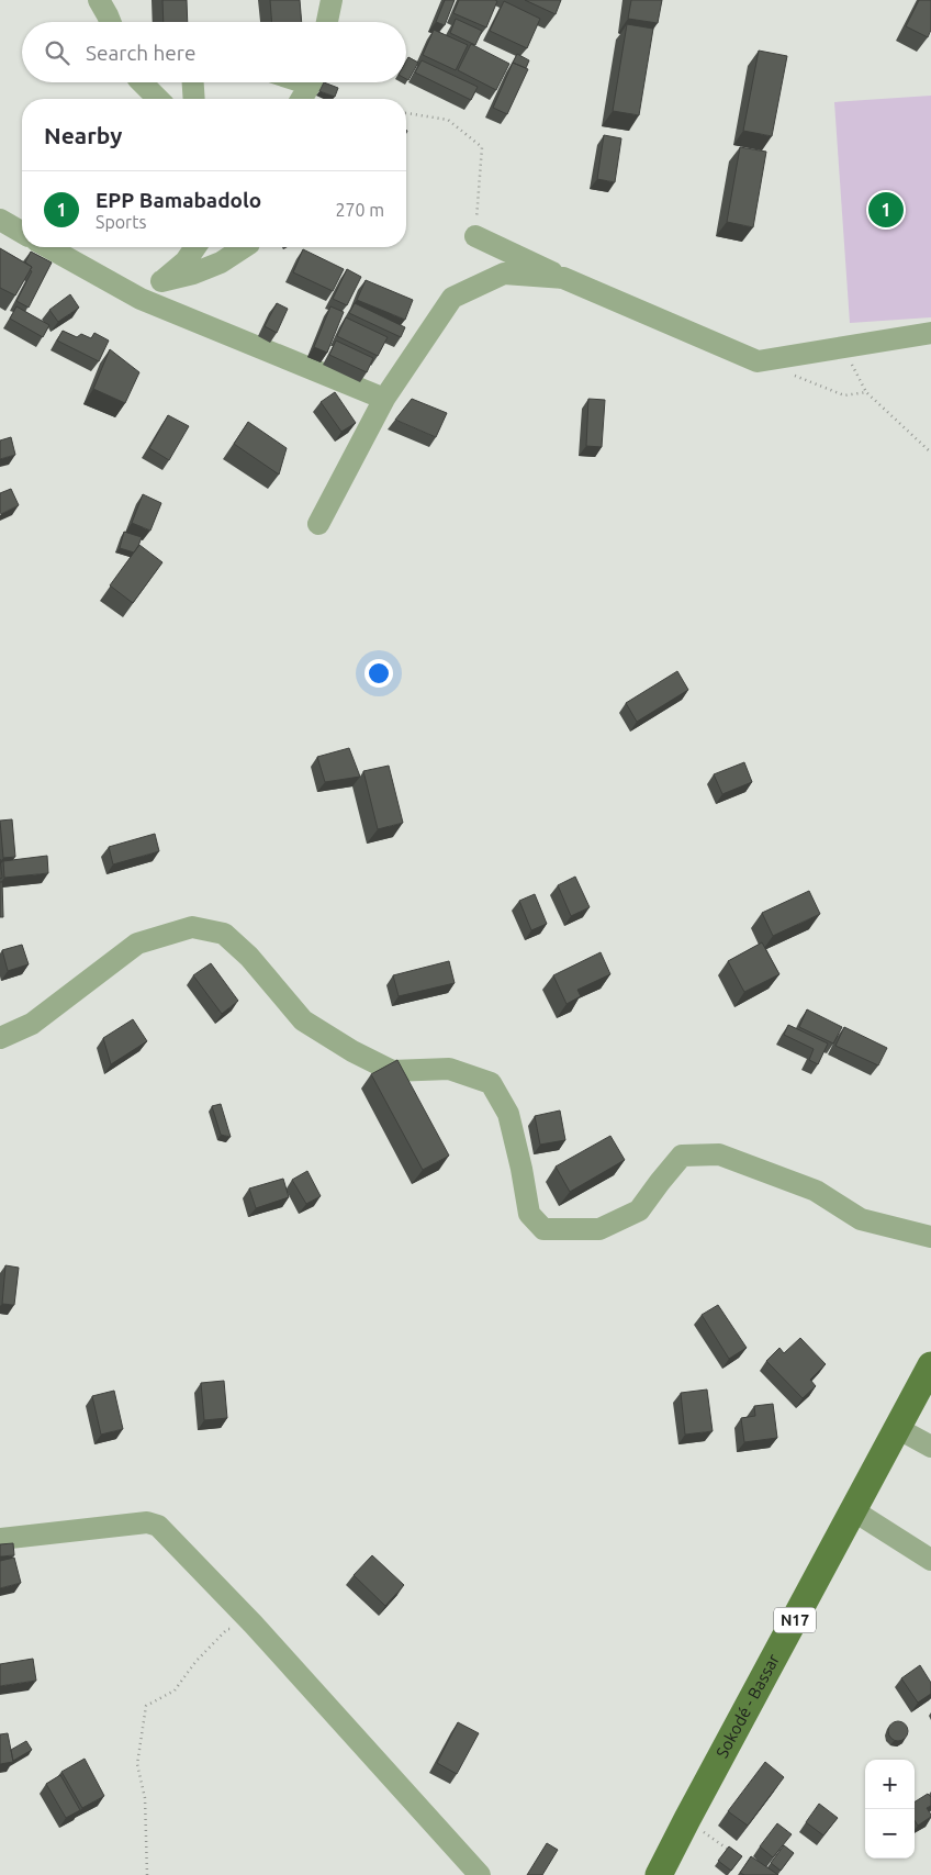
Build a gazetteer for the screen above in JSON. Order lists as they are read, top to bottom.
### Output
{
  "streets": {
    "main road": ["N17", "Sokodé - Bassar"]
  },
  "page": {
    "search": "Search here",
    "heading": "Nearby",
    "list": [
      {
        "mark": "1",
        "name": "EPP Bamabadolo",
        "note": "Sports",
        "value": "270 m"
      }
    ],
    "pins": "1",
    "map_buttons": ["+", "−"]
  }
}
